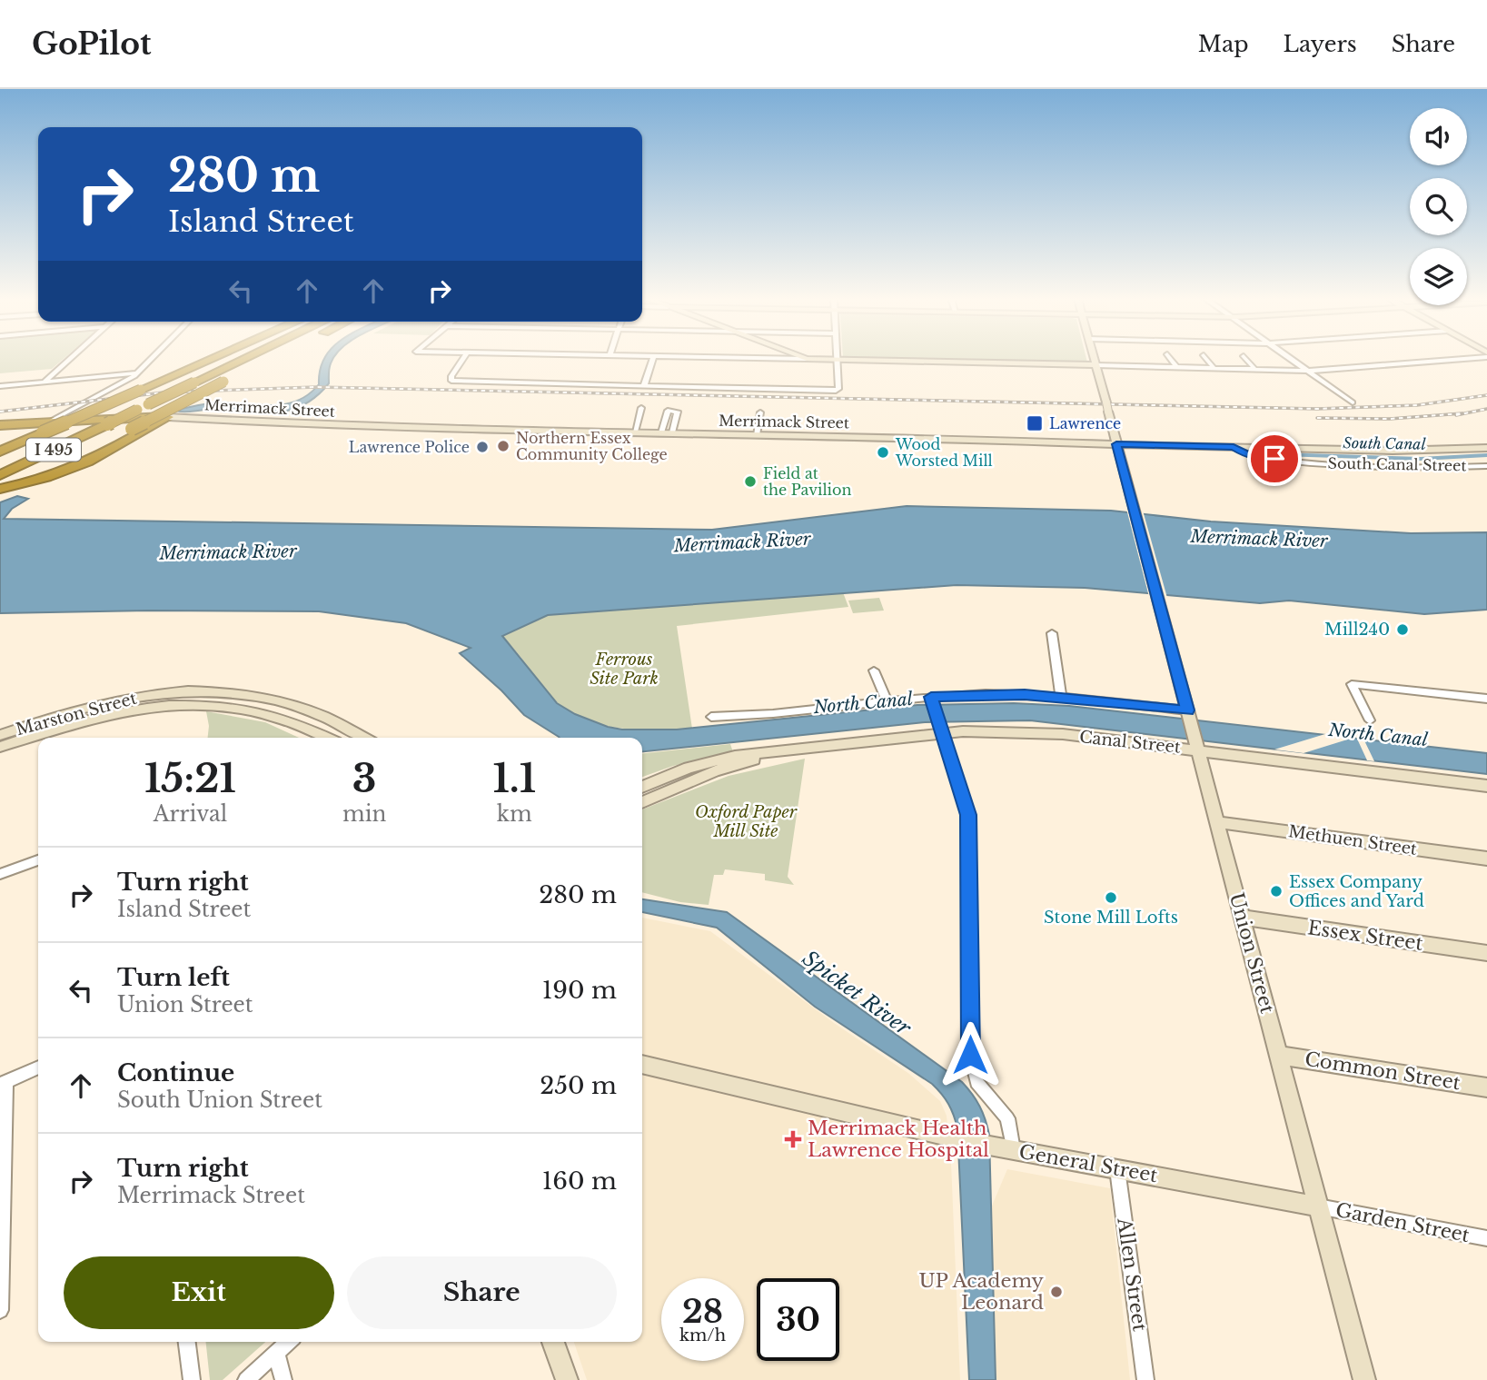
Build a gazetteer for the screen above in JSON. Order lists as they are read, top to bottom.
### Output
{
  "streets": {
    "highway": ["Merrimack Street", "I 495"],
    "main road": [
      "Marston Street",
      "Canal Street",
      "Methuen Street",
      "Essex Street",
      "Union Street",
      "Common Street",
      "General Street"
    ],
    "street": ["South Canal Street", "Garden Street", "Allen Street"]
  },
  "crossings": [
    ["Merrimack Street", "South Canal Street"],
    ["Merrimack Street", "Union Street"],
    ["Canal Street", "Union Street"],
    ["Methuen Street", "Union Street"],
    ["Essex Street", "Union Street"],
    ["Union Street", "Common Street"],
    ["Union Street", "General Street"],
    ["Union Street", "Garden Street"],
    ["General Street", "Garden Street"],
    ["General Street", "Allen Street"]
  ],
  "water": [
    "South Canal",
    "Merrimack River",
    "North Canal",
    "Spicket River"
  ],
  "parks": ["Ferrous Site Park", "Oxford Paper Mill Site"],
  "places": {
    "transit": ["Lawrence"],
    "other": [
      "Northern Essex Community College",
      "Lawrence Police",
      "Wood Worsted Mill",
      "Field at the Pavilion",
      "Mill240",
      "Essex Company Offices and Yard",
      "Stone Mill Lofts",
      "UP Academy Leonard"
    ],
    "health": ["Merrimack Health Lawrence Hospital"]
  },
  "page": {
    "header": "GoPilot",
    "nav": ["Map", "Layers", "Share"],
    "turn": ["280 m", "Island Street"],
    "eta": [
      "15:21",
      "Arrival",
      "3",
      "min",
      "1.1",
      "km"
    ],
    "list": [
      {
        "name": "Turn right",
        "note": "Island Street",
        "value": "280 m"
      },
      {
        "name": "Turn left",
        "note": "Union Street",
        "value": "190 m"
      },
      {
        "name": "Continue",
        "note": "South Union Street",
        "value": "250 m"
      },
      {
        "name": "Turn right",
        "note": "Merrimack Street",
        "value": "160 m"
      }
    ],
    "buttons": ["Exit", "Share"],
    "speed": "28 km/h",
    "limit": "30"
  }
}
